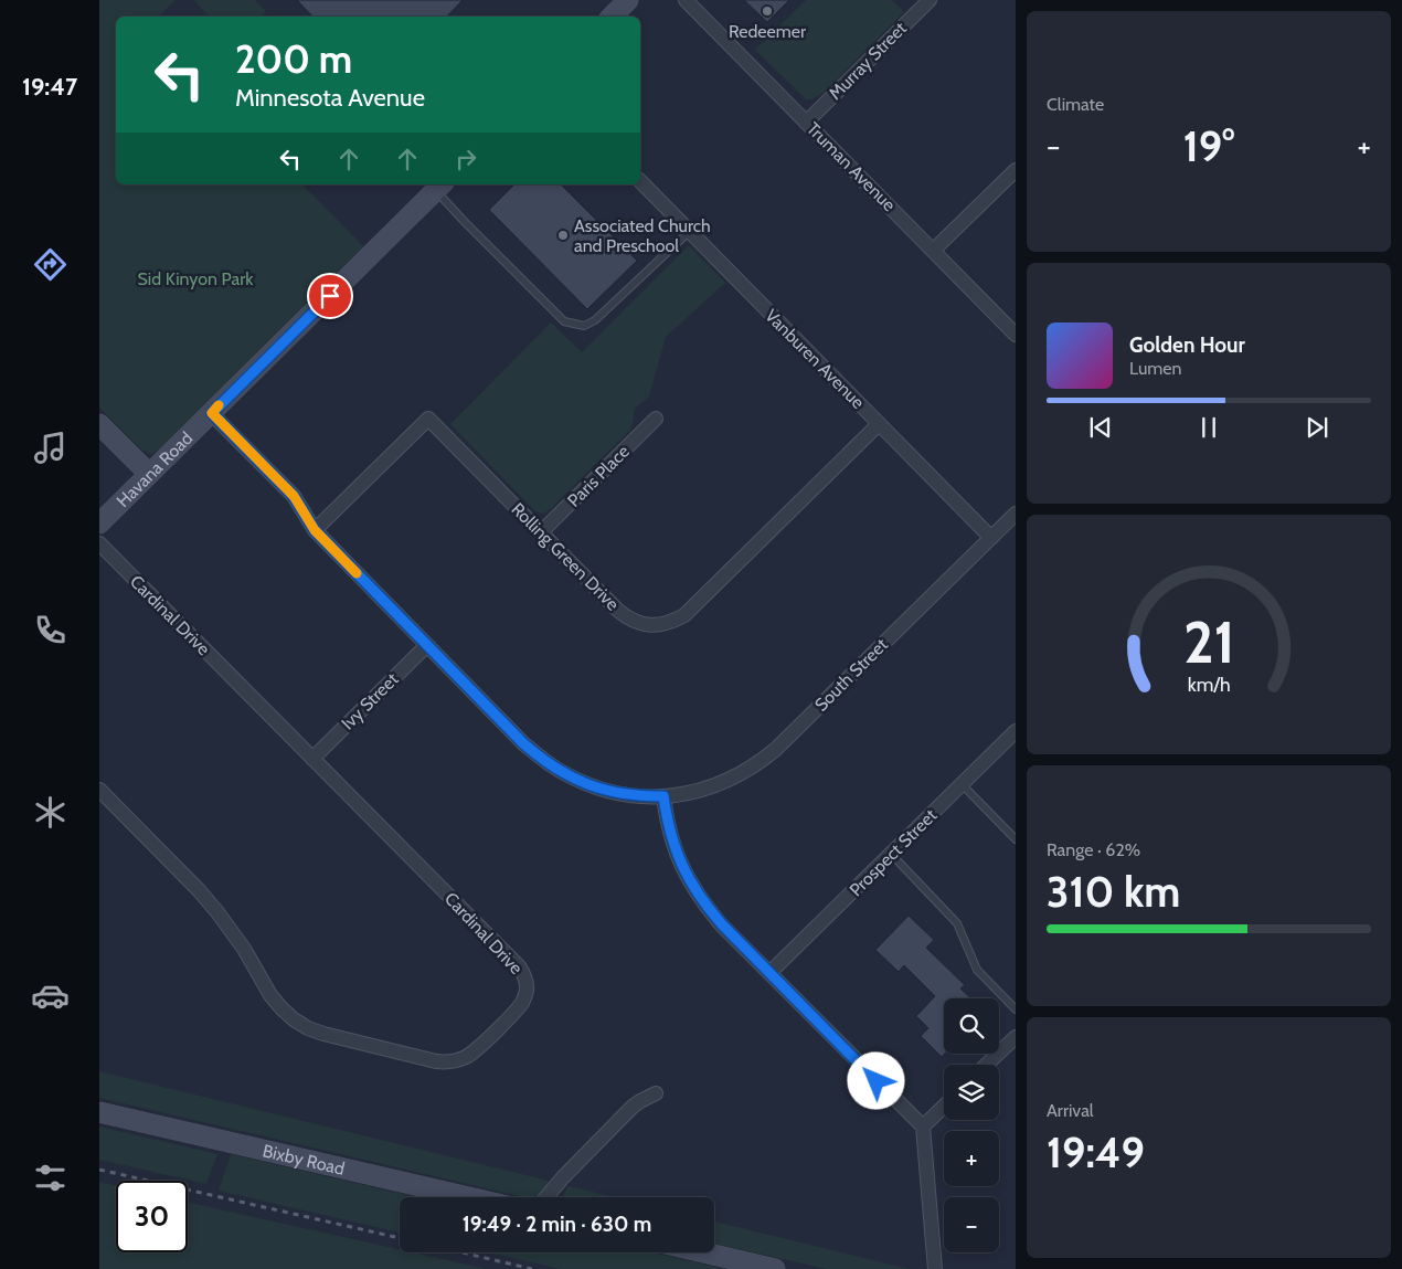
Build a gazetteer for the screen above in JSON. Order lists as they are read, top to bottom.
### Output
{
  "streets": {
    "street": [
      "Murray Street",
      "Truman Avenue",
      "Vanburen Avenue",
      "Havana Road",
      "Paris Place",
      "Rolling Green Drive",
      "Cardinal Drive",
      "South Street",
      "Ivy Street",
      "Prospect Street",
      "Bixby Road"
    ]
  },
  "crossings": [
    ["Murray Street", "Truman Avenue"],
    ["Vanburen Avenue", "Rolling Green Drive"],
    ["Vanburen Avenue", "South Street"],
    ["Havana Road", "South Street"],
    ["Paris Place", "Rolling Green Drive"],
    ["Rolling Green Drive", "South Street"],
    ["Cardinal Drive", "Ivy Street"],
    ["South Street", "Ivy Street"]
  ],
  "parks": ["Sid Kinyon Park"],
  "places": ["Redeemer", "Associated Church and Preschool"],
  "page": {
    "tabs": "19:47",
    "tile": [
      "Climate",
      ["Range · 62%", "310 km"],
      ["Arrival", "19:49"]
    ],
    "turn": ["200 m", "Minnesota Avenue"],
    "heat": ["−", "19°", "+"],
    "song": ["Golden Hour", "Lumen"],
    "map_buttons": ["+", "−"],
    "limit": "30",
    "trip": "19:49 · 2 min · 630 m",
    "gauge": ["21", "km/h"]
  }
}
